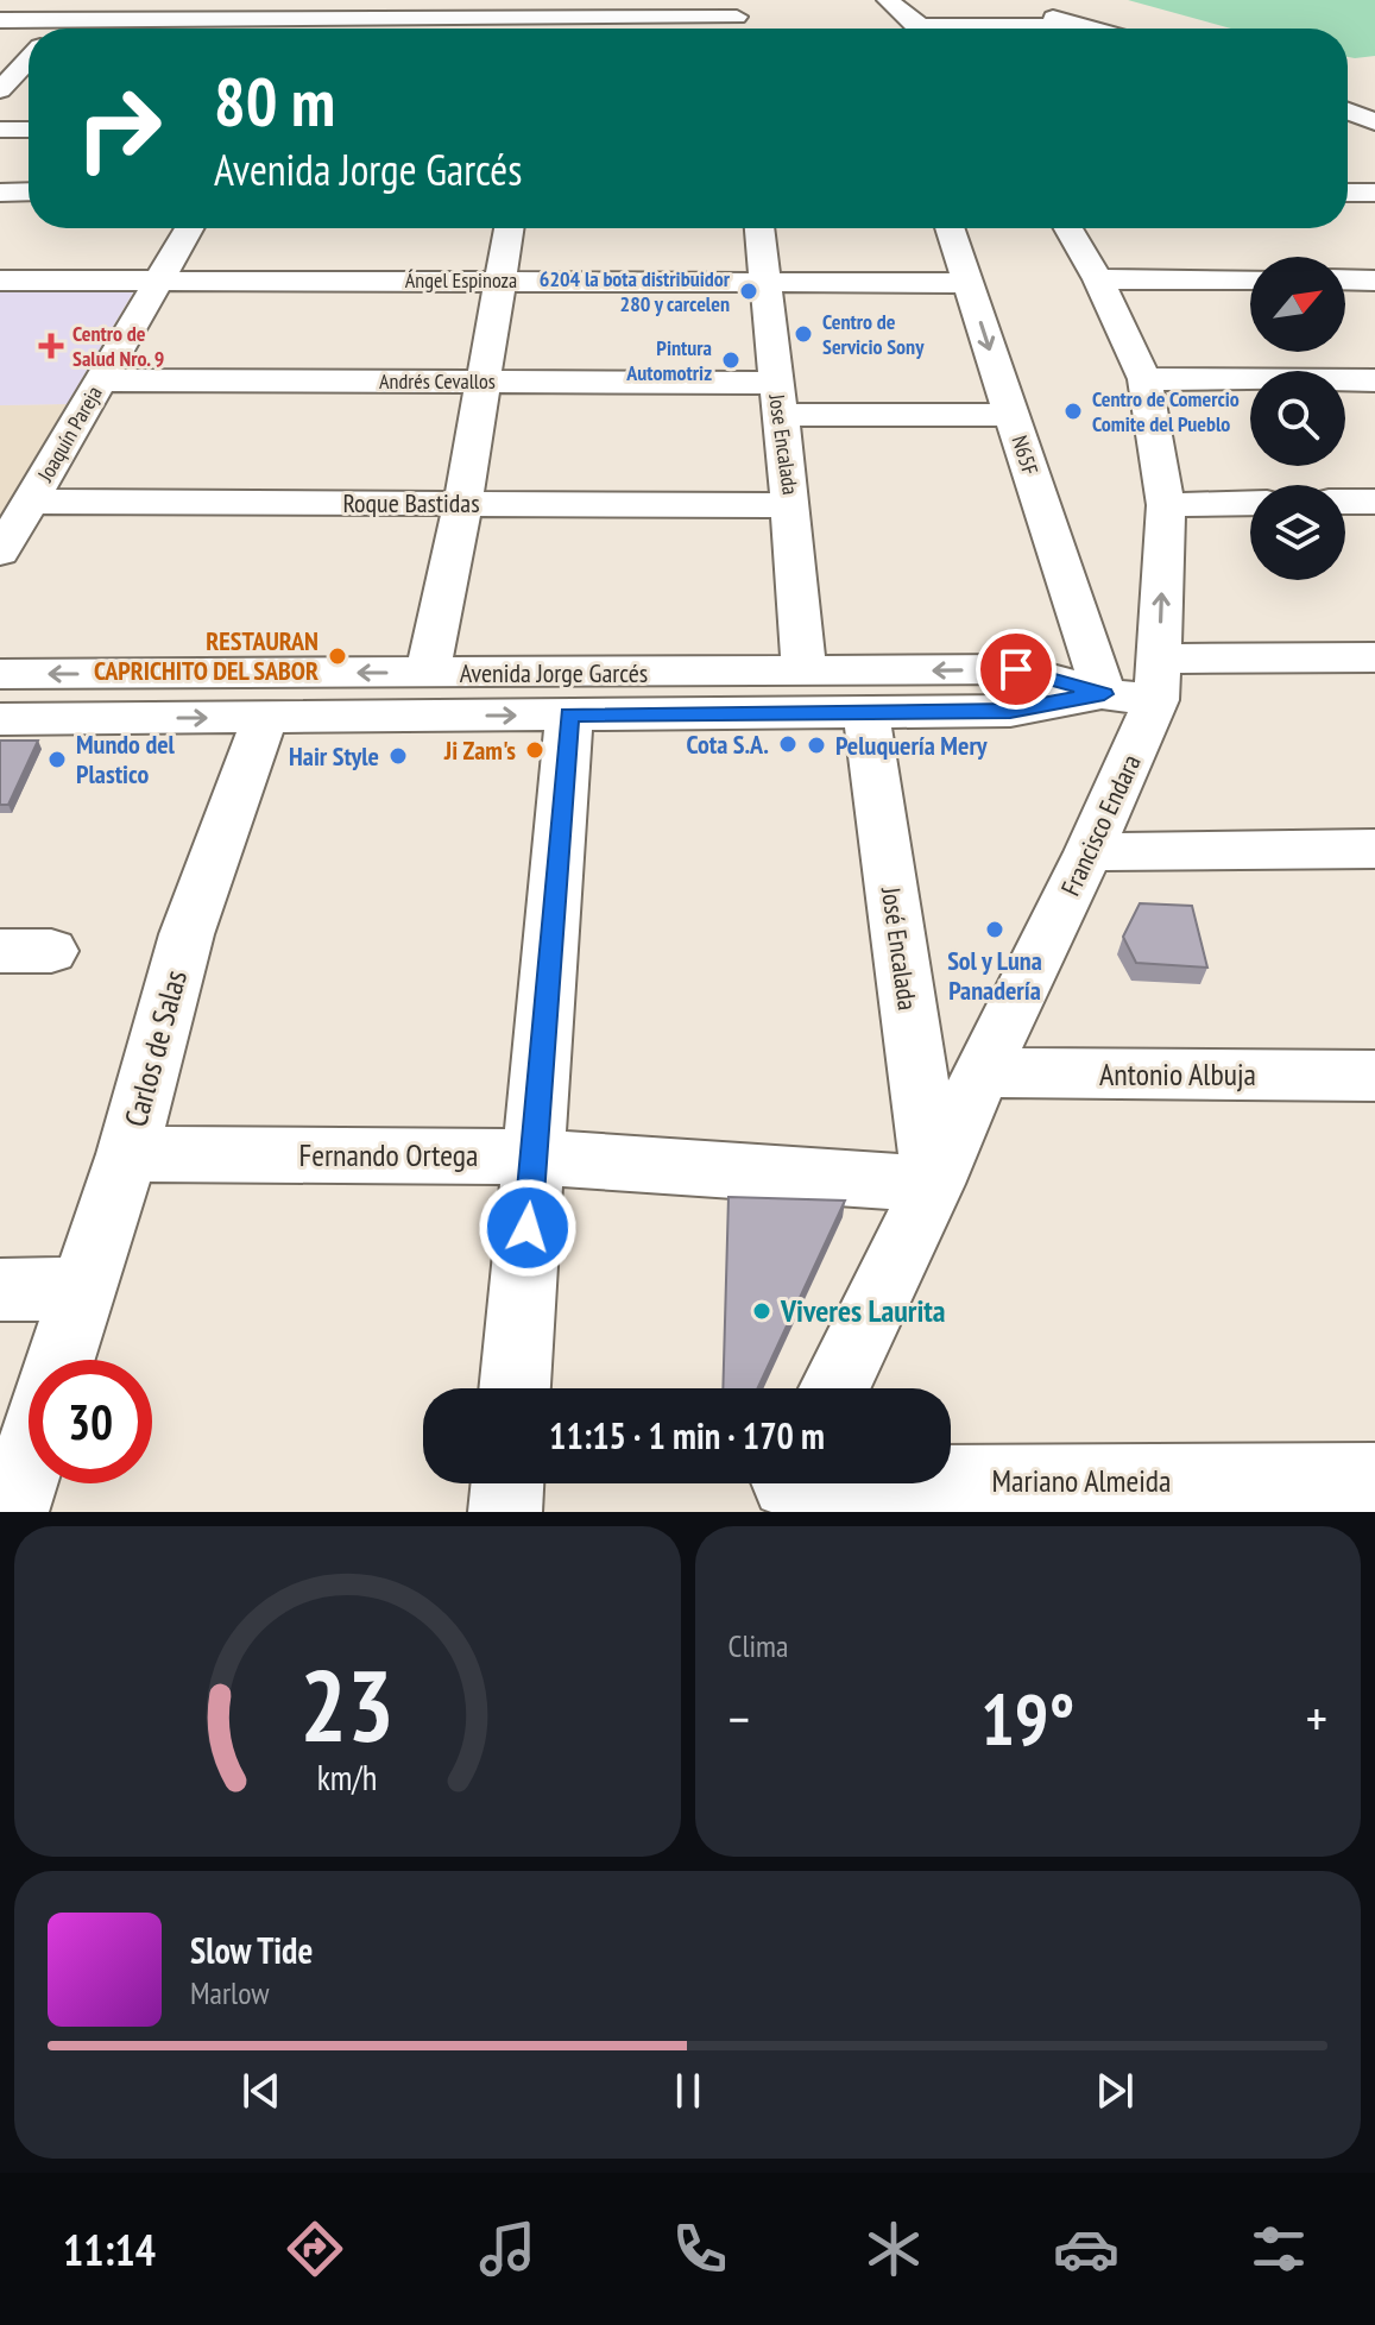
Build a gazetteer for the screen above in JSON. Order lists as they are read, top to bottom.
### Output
{
  "streets": {
    "street": [
      "Ángel Espinoza",
      "Andrés Cevallos",
      "Joaquín Pareja",
      "Jose Encalada",
      "N65F",
      "Roque Bastidas",
      "Avenida Jorge Garcés",
      "Francisco Endara",
      "José Encalada",
      "Carlos de Salas",
      "Antonio Albuja",
      "Fernando Ortega",
      "Mariano Almeida"
    ]
  },
  "crossings": [
    ["Ángel Espinoza", "Joaquín Pareja"],
    ["Ángel Espinoza", "Jose Encalada"],
    ["Ángel Espinoza", "N65F"],
    ["Andrés Cevallos", "Joaquín Pareja"],
    ["Andrés Cevallos", "Jose Encalada"],
    ["Andrés Cevallos", "N65F"],
    ["Joaquín Pareja", "Roque Bastidas"],
    ["Jose Encalada", "Roque Bastidas"],
    ["Jose Encalada", "Avenida Jorge Garcés"],
    ["N65F", "Avenida Jorge Garcés"],
    ["N65F", "Francisco Endara"],
    ["Avenida Jorge Garcés", "Francisco Endara"],
    ["Avenida Jorge Garcés", "José Encalada"],
    ["Avenida Jorge Garcés", "Carlos de Salas"],
    ["Francisco Endara", "José Encalada"],
    ["Francisco Endara", "Antonio Albuja"],
    ["Francisco Endara", "Fernando Ortega"],
    ["José Encalada", "Fernando Ortega"],
    ["Carlos de Salas", "Fernando Ortega"]
  ],
  "places": {
    "other": [
      "6204 la bota distribuidor 280 y carcelen",
      "Centro de Servicio Sony",
      "Pintura Automotriz",
      "Centro de Comercio Comite del Pueblo",
      "RESTAURAN CAPRICHITO DEL SABOR",
      "Cota S.A.",
      "Peluquería Mery",
      "Ji Zam's",
      "Hair Style",
      "Mundo del Plastico",
      "Sol y Luna Panadería",
      "Viveres Laurita"
    ],
    "health": ["Centro de Salud Nro. 9"]
  },
  "north": "top right",
  "page": {
    "turn": ["80 m", "Avenida Jorge Garcés"],
    "limit": "30",
    "trip": "11:15 · 1 min · 170 m",
    "tile": "Clima",
    "heat": ["−", "19°", "+"],
    "song": ["Slow Tide", "Marlow"],
    "tabs": "11:14",
    "gauge": ["23", "km/h"]
  }
}
